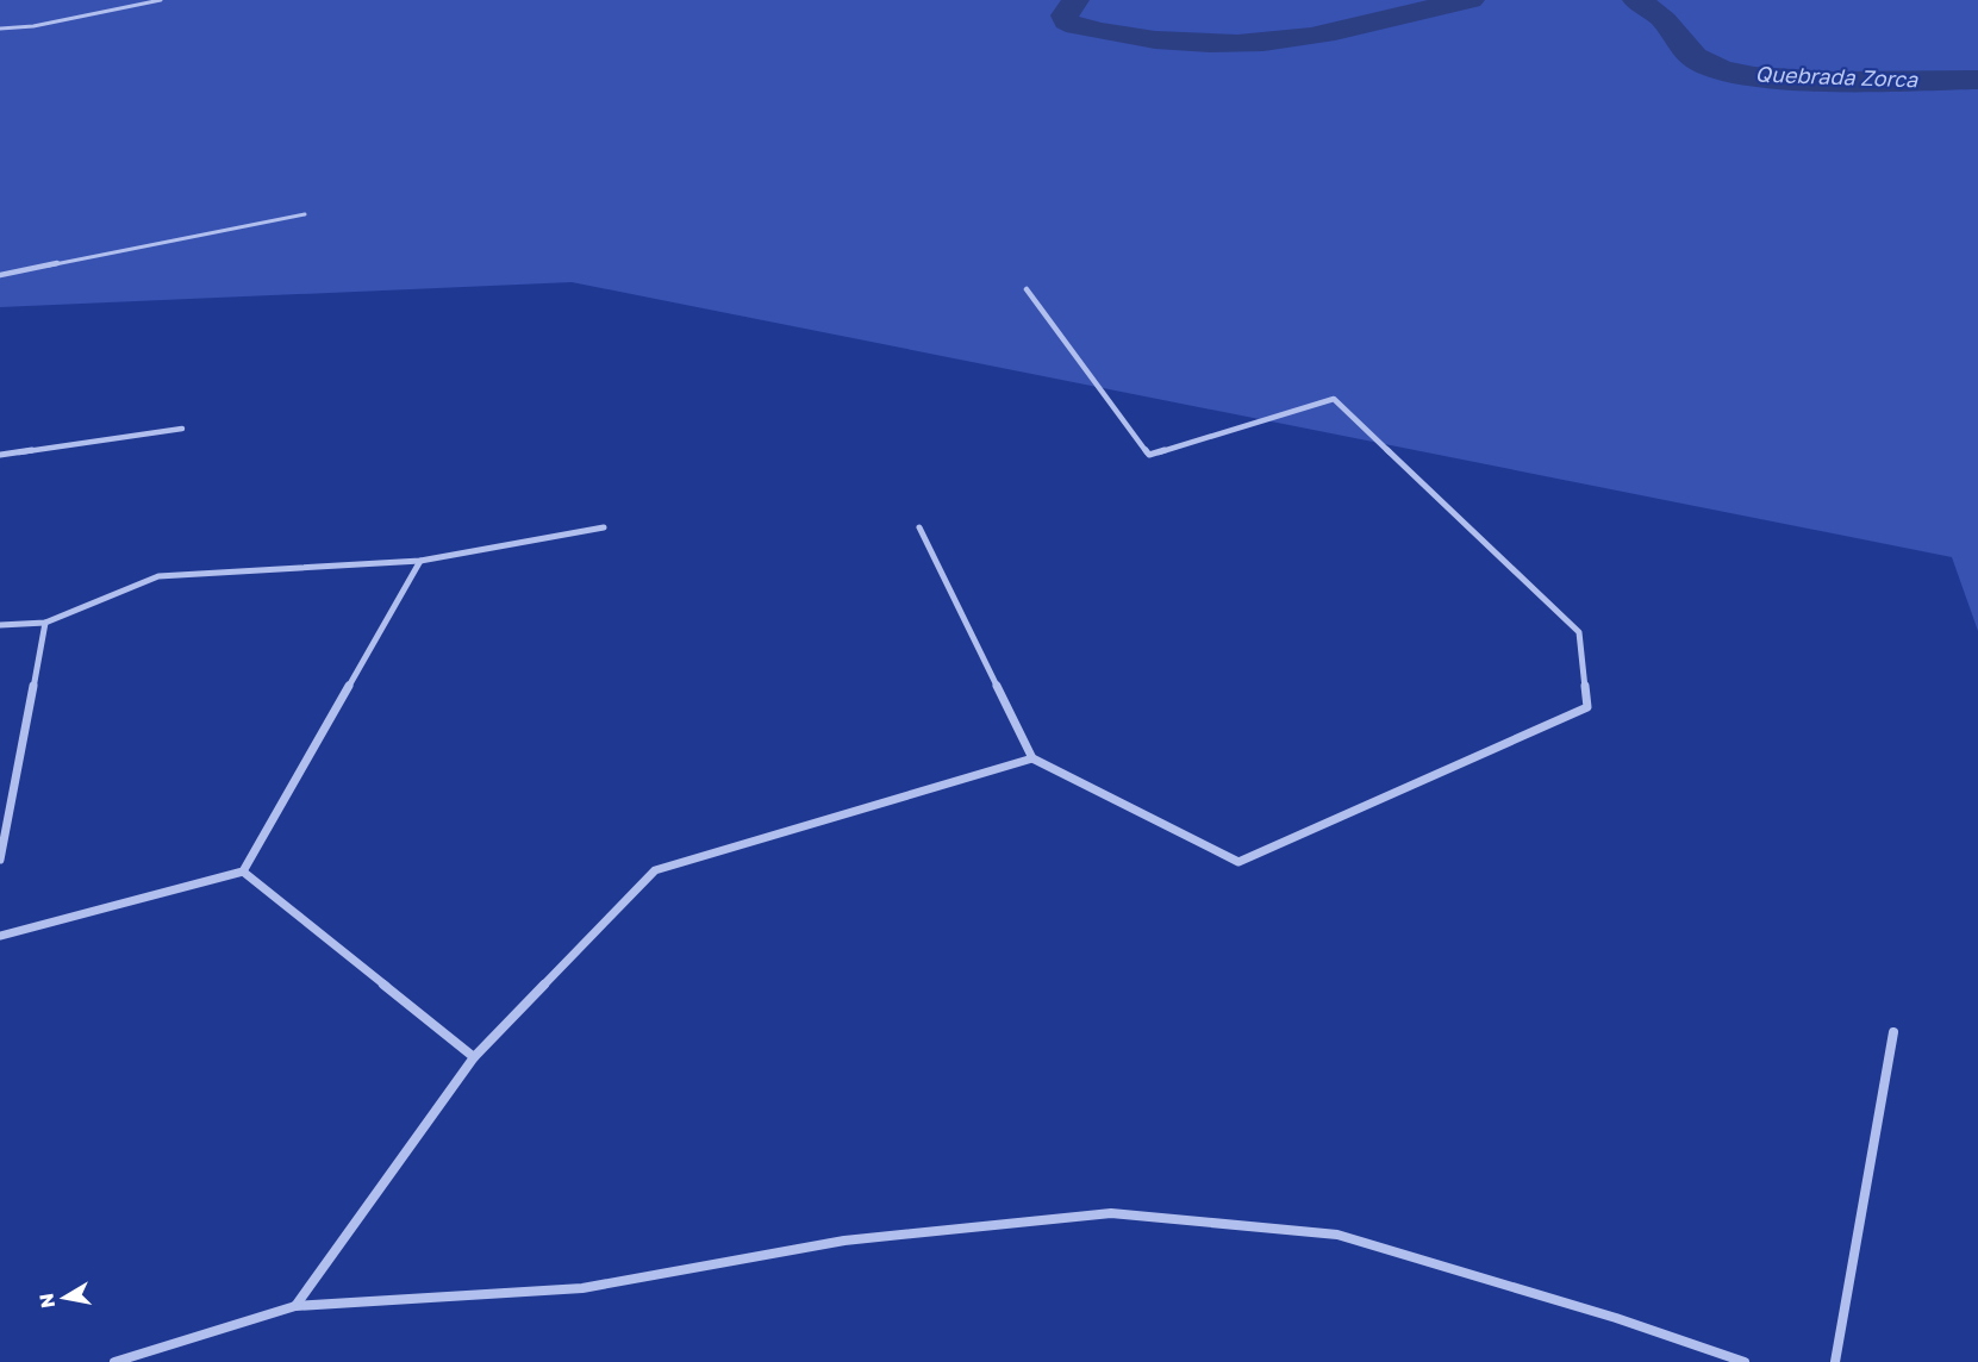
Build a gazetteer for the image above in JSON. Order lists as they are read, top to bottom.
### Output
{
  "water": ["Quebrada Zorca"],
  "north": "left"
}
